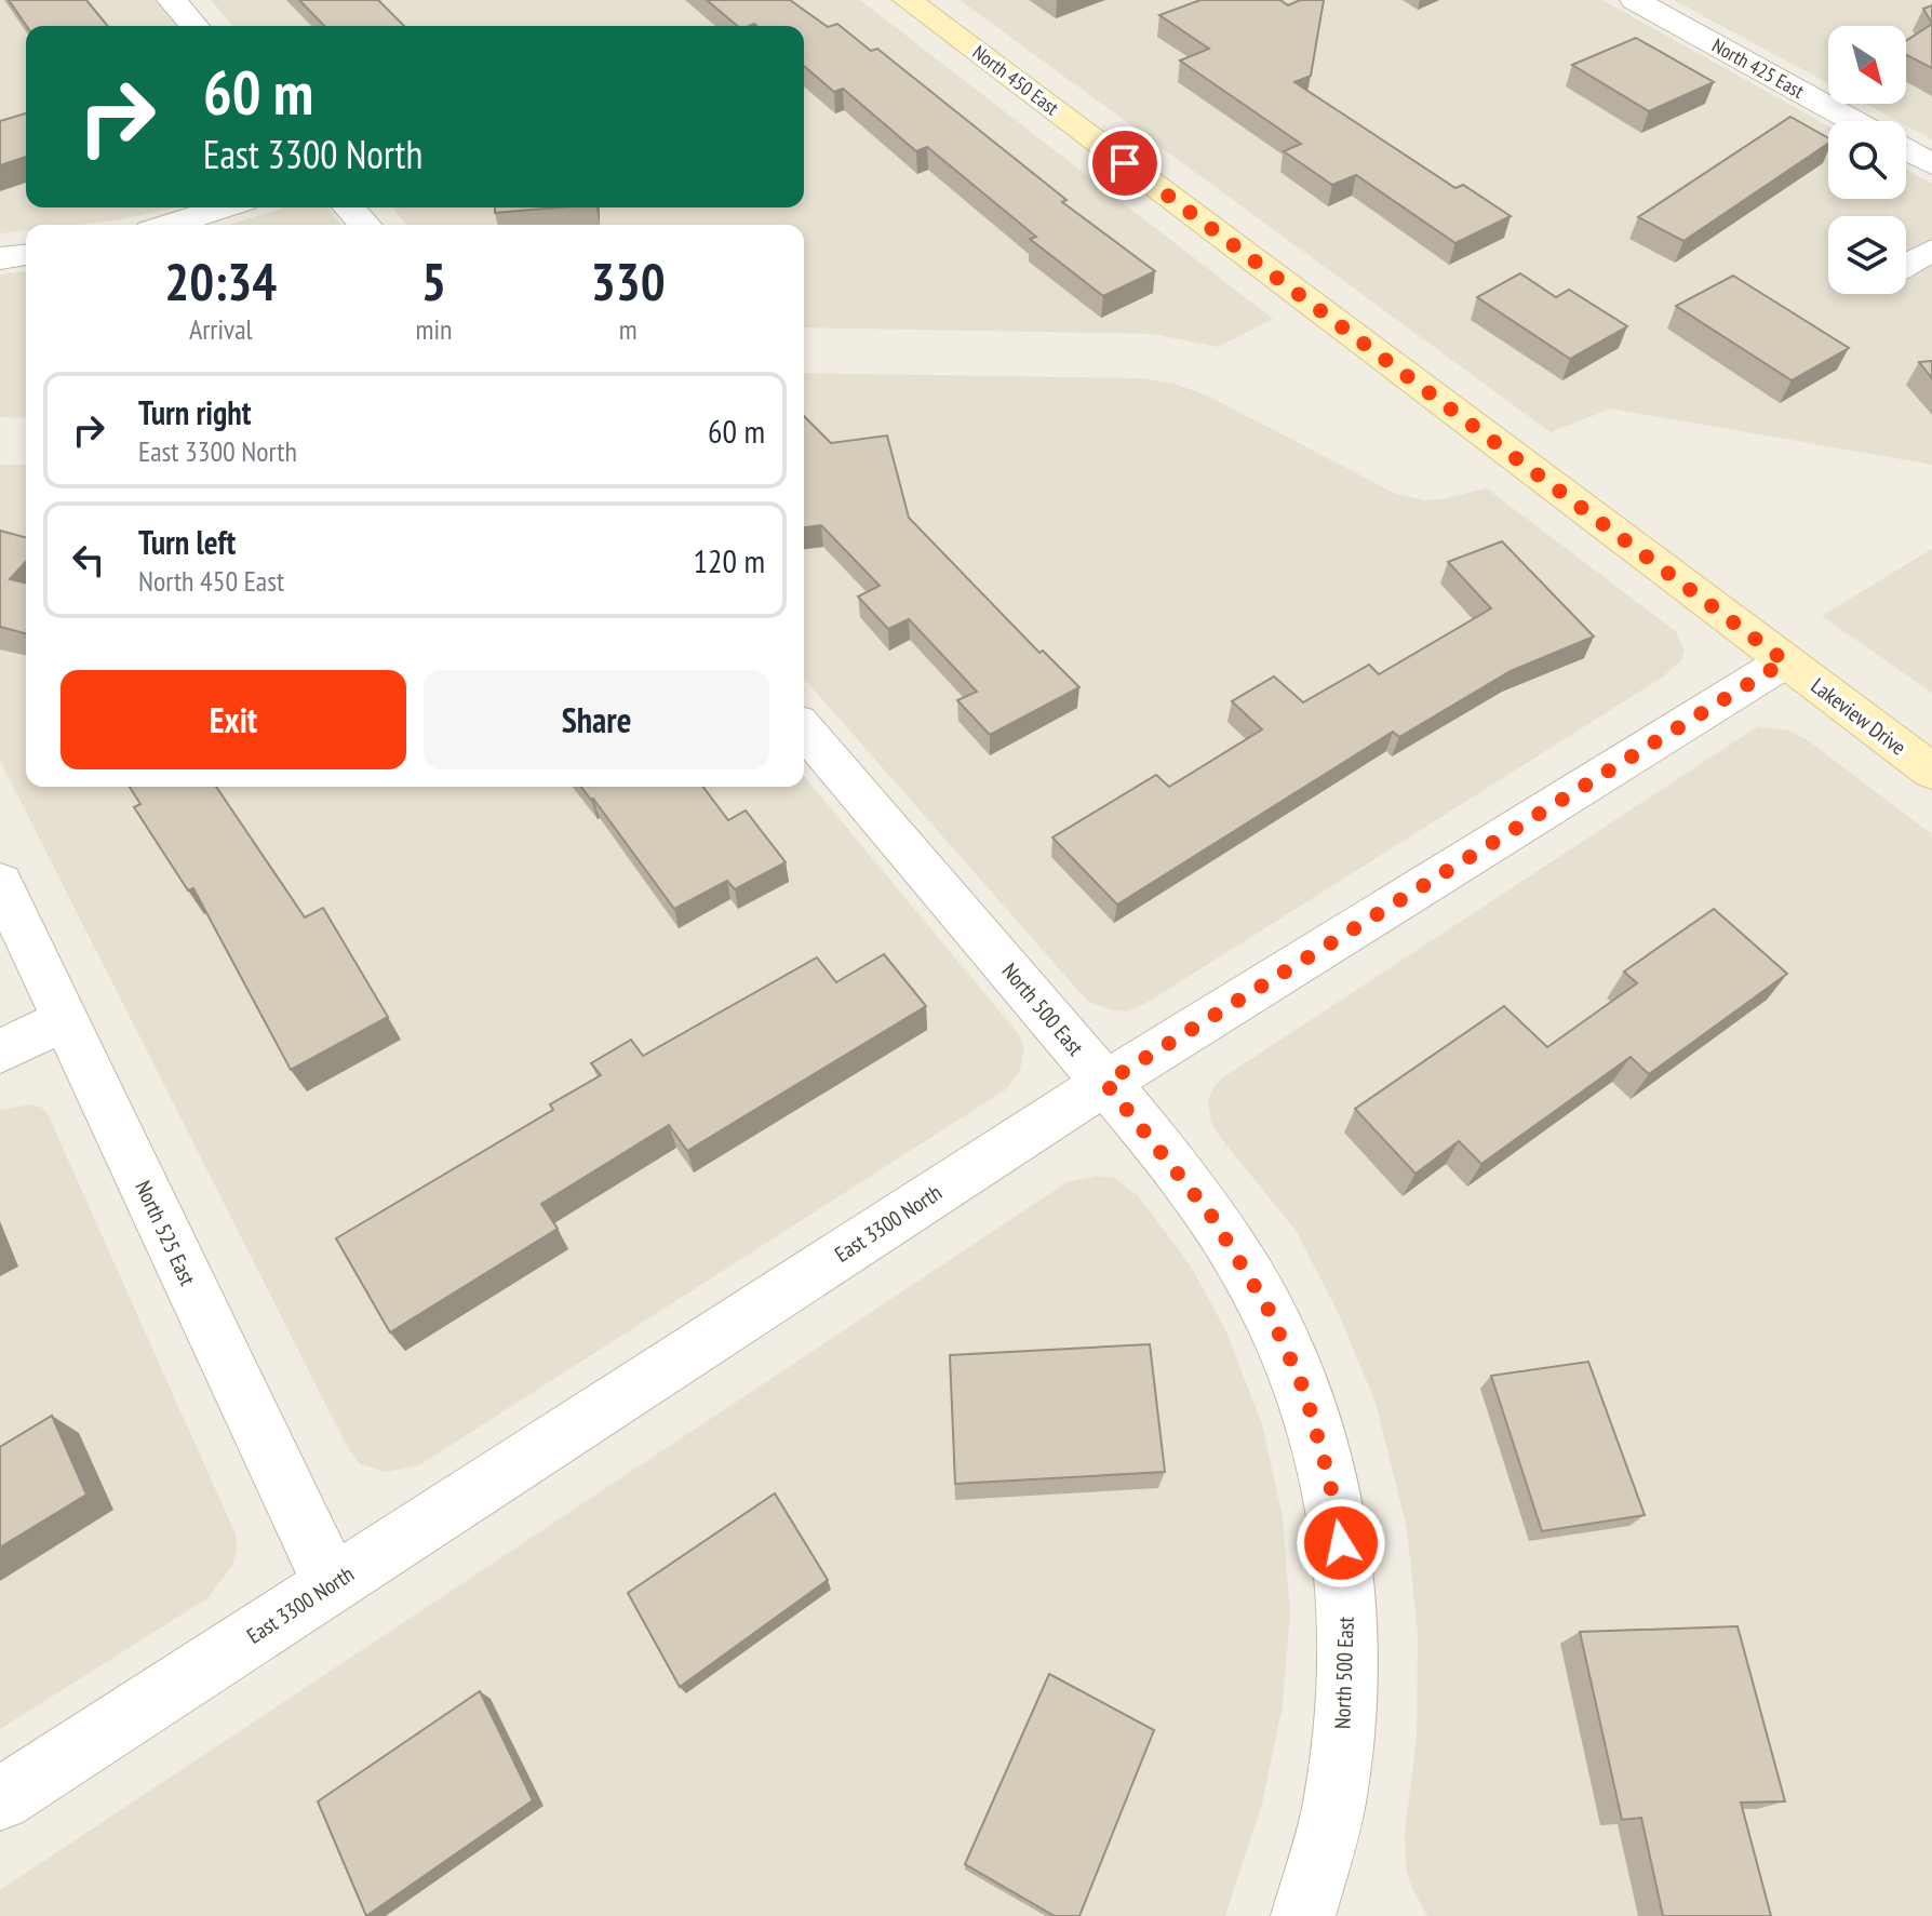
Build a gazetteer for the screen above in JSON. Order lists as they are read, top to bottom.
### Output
{
  "streets": {
    "street": [
      "North 425 East",
      "North 450 East",
      "Lakeview Drive",
      "North 500 East",
      "East 3300 North",
      "North 525 East"
    ]
  },
  "crossings": [
    ["North 450 East", "Lakeview Drive"],
    ["North 450 East", "East 3300 North"],
    ["Lakeview Drive", "East 3300 North"],
    ["North 500 East", "East 3300 North"],
    ["East 3300 North", "North 525 East"]
  ],
  "north": "bottom right",
  "page": {
    "turn": ["60 m", "East 3300 North"],
    "eta": [
      "20:34",
      "Arrival",
      "5",
      "min",
      "330",
      "m"
    ],
    "list": [
      {
        "name": "Turn right",
        "note": "East 3300 North",
        "value": "60 m"
      },
      {
        "name": "Turn left",
        "note": "North 450 East",
        "value": "120 m"
      }
    ],
    "buttons": ["Exit", "Share"]
  }
}
